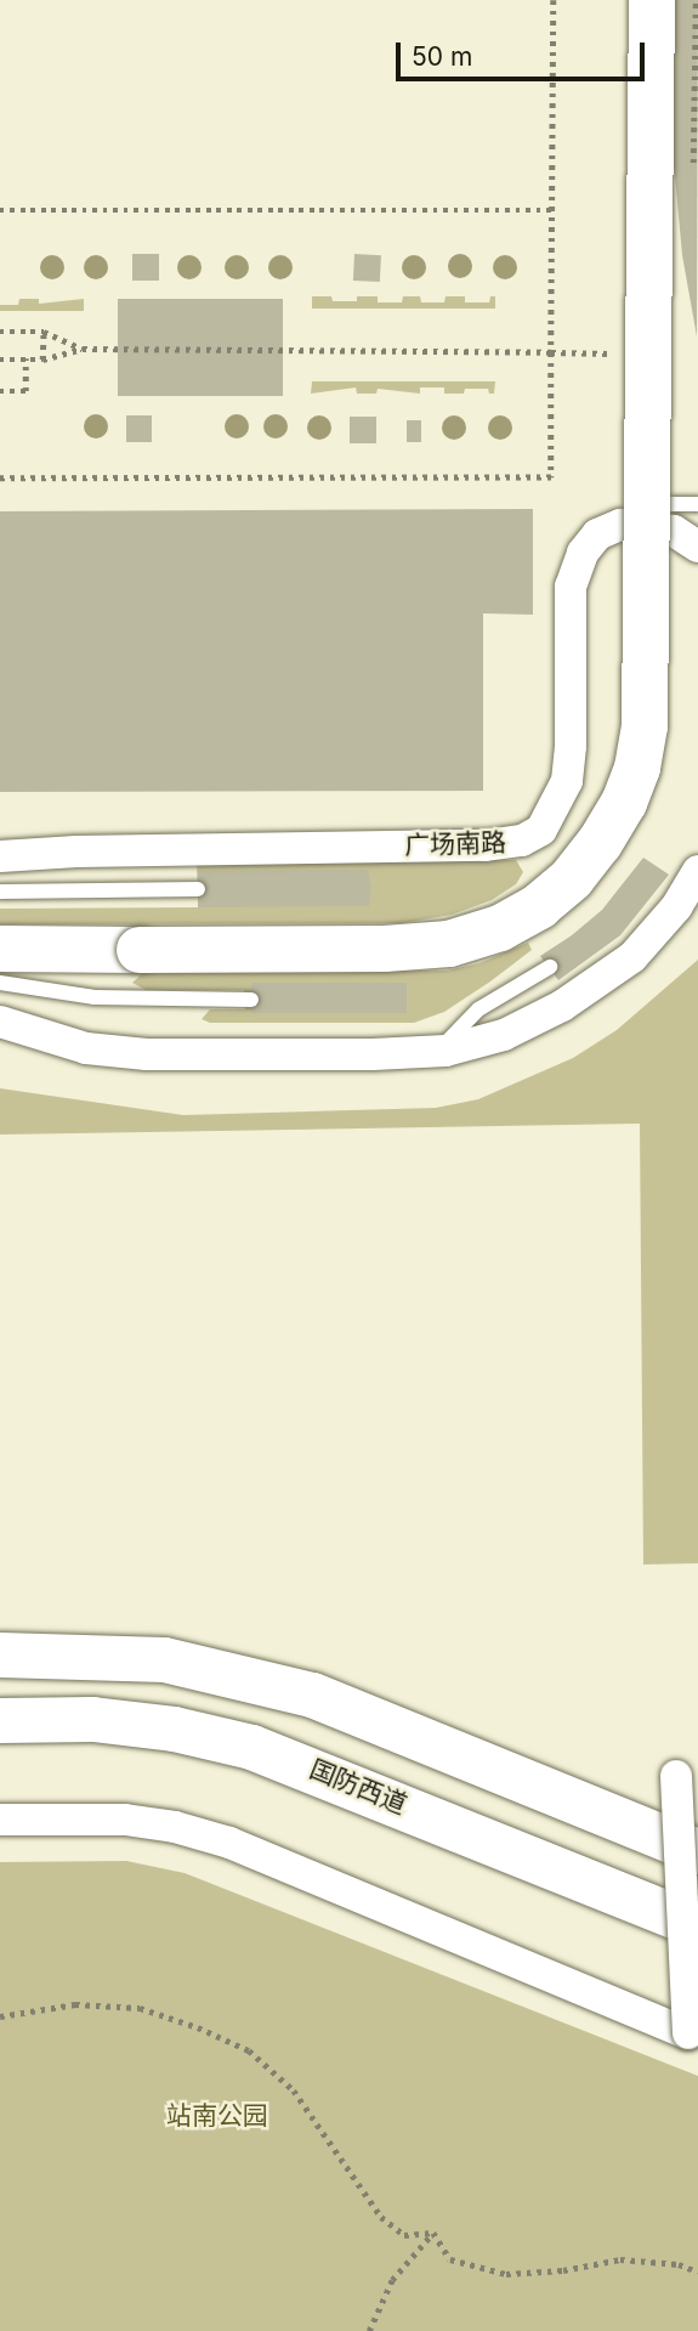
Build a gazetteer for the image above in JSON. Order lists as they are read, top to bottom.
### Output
{
  "streets": {
    "main road": ["国防西道"],
    "street": ["广场南路"]
  },
  "parks": ["站南公园"],
  "scale_bar": "50 m"
}
